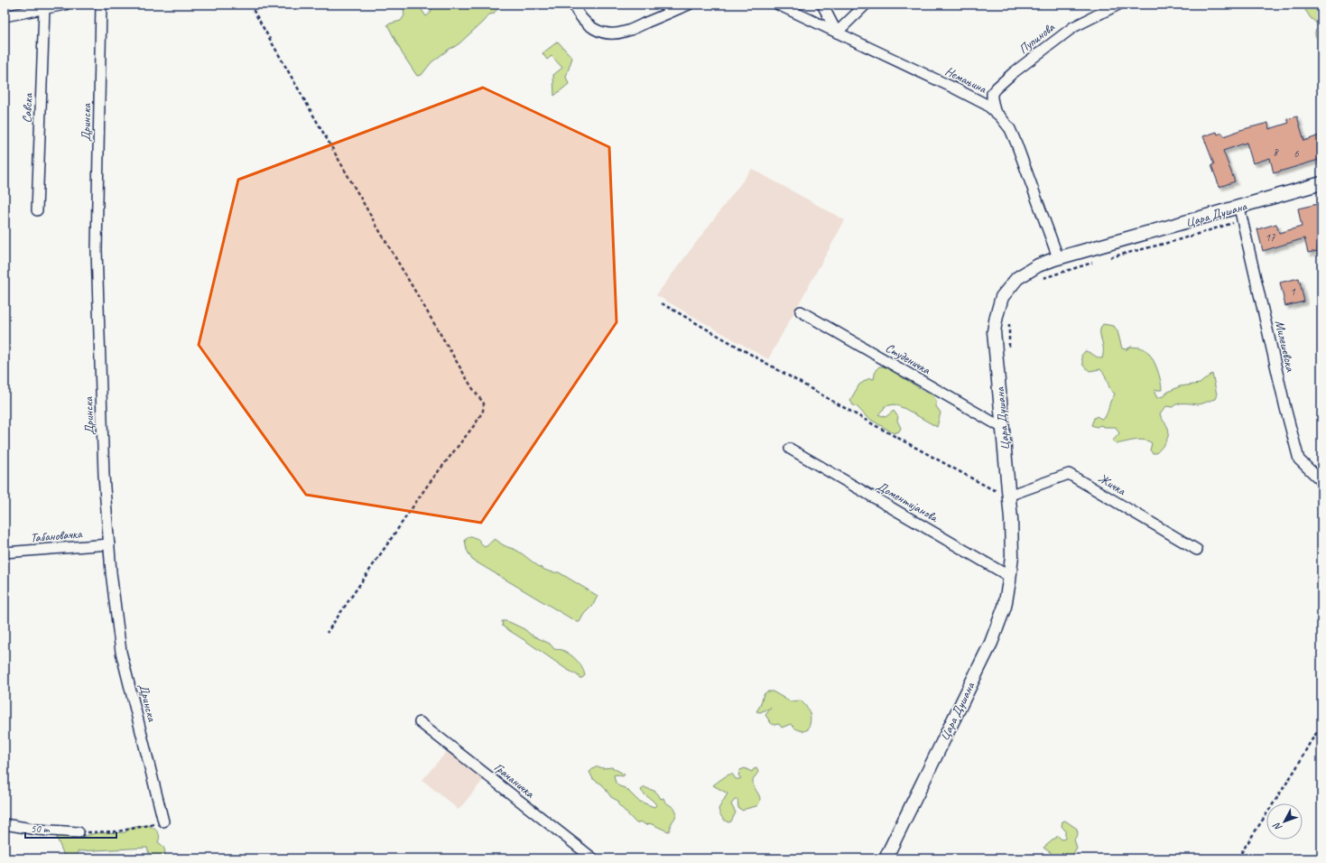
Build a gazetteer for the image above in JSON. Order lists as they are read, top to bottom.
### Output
{
  "streets": {
    "street": [
      "Пупинова",
      "Немањина",
      "Савска",
      "Дринска",
      "Цара Душана",
      "Милешевска",
      "Студеничка",
      "Жичка",
      "Доментијанова",
      "Табановачка",
      "Грачаничка"
    ]
  },
  "crossings": [
    ["Пупинова", "Немањина"],
    ["Немањина", "Цара Душана"],
    ["Дринска", "Табановачка"],
    ["Цара Душана", "Милешевска"],
    ["Цара Душана", "Студеничка"],
    ["Цара Душана", "Жичка"],
    ["Цара Душана", "Доментијанова"]
  ],
  "house_numbers": [
    "8",
    "6",
    "17",
    "1"
  ],
  "scale_bar": "50 m",
  "north": "bottom left"
}
